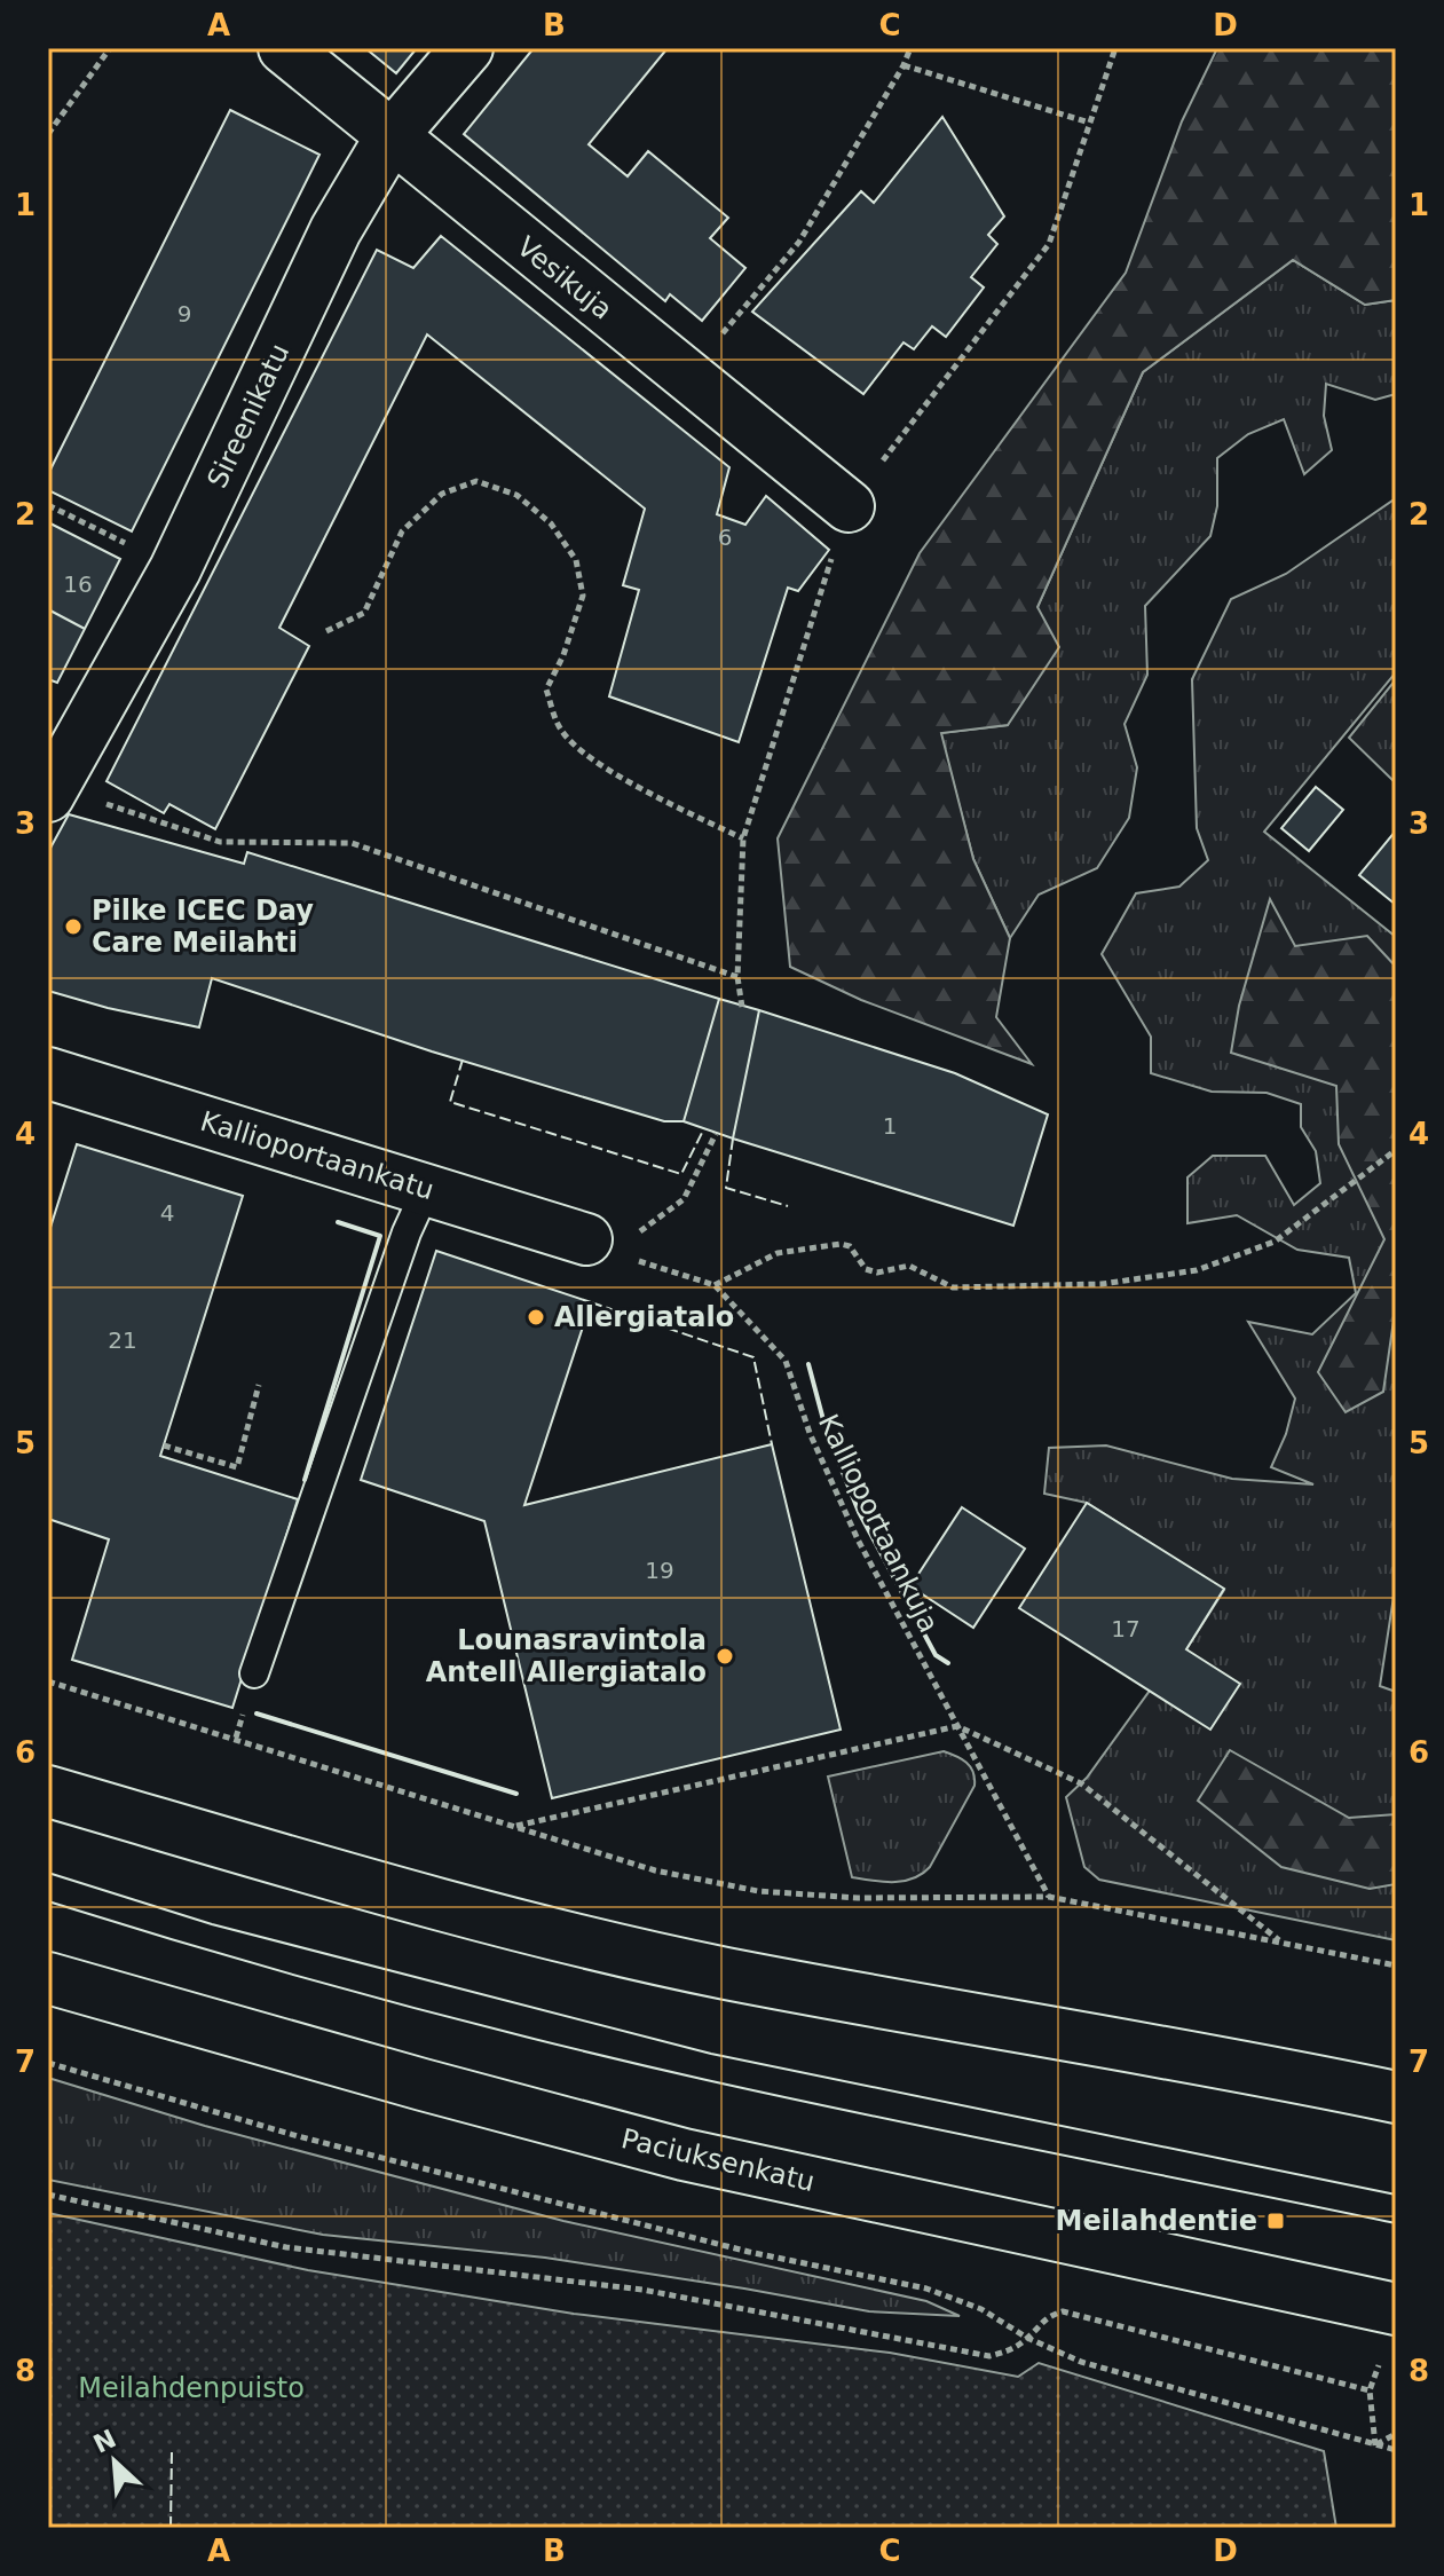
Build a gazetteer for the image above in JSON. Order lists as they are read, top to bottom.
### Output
{
  "streets": {
    "main road": [
      "Vesikuja",
      "Sireenikatu",
      "Kallioportaankatu",
      "Paciuksenkatu"
    ],
    "path": ["Kallioportaankuja"]
  },
  "crossings": [
    ["Vesikuja", "Sireenikatu"],
    ["Kallioportaankatu", "Kallioportaankuja"]
  ],
  "parks": ["Meilahdenpuisto"],
  "places": {
    "other": ["Pilke ICEC Day Care Meilahti", "Allergiatalo", "Lounasravintola Antell Allergiatalo"],
    "transit": ["Meilahdentie"]
  },
  "house_numbers": [
    "9",
    "6",
    "16",
    "1",
    "4",
    "21",
    "19",
    "17"
  ],
  "north": "top left",
  "grid": {
    "columns": [
      "A",
      "B",
      "C",
      "D"
    ],
    "rows": [
      "1",
      "2",
      "3",
      "4",
      "5",
      "6",
      "7",
      "8"
    ]
  }
}
